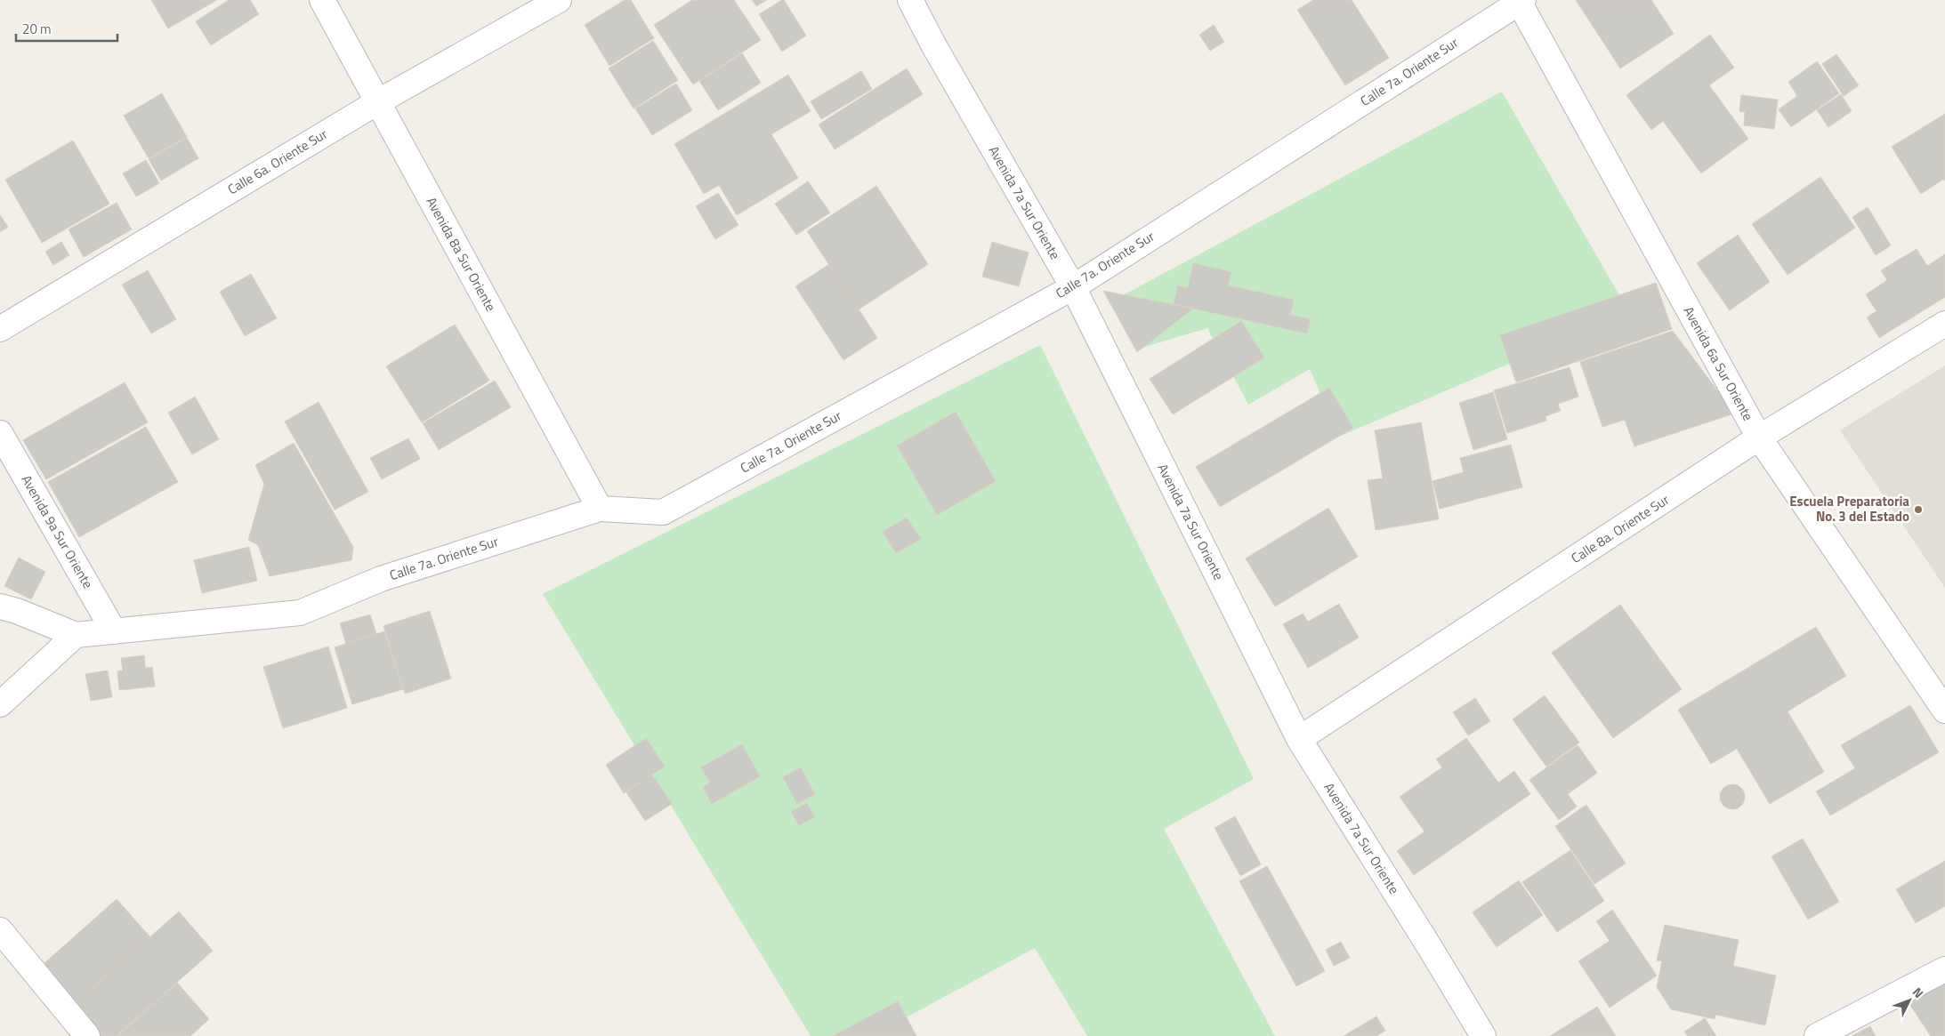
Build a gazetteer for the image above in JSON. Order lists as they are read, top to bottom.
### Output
{
  "streets": {
    "street": [
      "Calle 7a. Oriente Sur",
      "Calle 6a. Oriente Sur",
      "Avenida 7a Sur Oriente",
      "Avenida 8a Sur Oriente",
      "Avenida 6a Sur Oriente",
      "Calle 8a. Oriente Sur",
      "Avenida 9a Sur Oriente"
    ]
  },
  "crossings": [
    ["Calle 7a. Oriente Sur", "Avenida 7a Sur Oriente"],
    ["Calle 7a. Oriente Sur", "Avenida 8a Sur Oriente"],
    ["Calle 7a. Oriente Sur", "Avenida 6a Sur Oriente"],
    ["Calle 7a. Oriente Sur", "Avenida 9a Sur Oriente"],
    ["Calle 6a. Oriente Sur", "Avenida 8a Sur Oriente"],
    ["Avenida 7a Sur Oriente", "Calle 8a. Oriente Sur"],
    ["Avenida 6a Sur Oriente", "Calle 8a. Oriente Sur"]
  ],
  "places": ["Escuela Preparatoria No. 3 del Estado"],
  "scale_bar": "20 m",
  "north": "top right"
}
